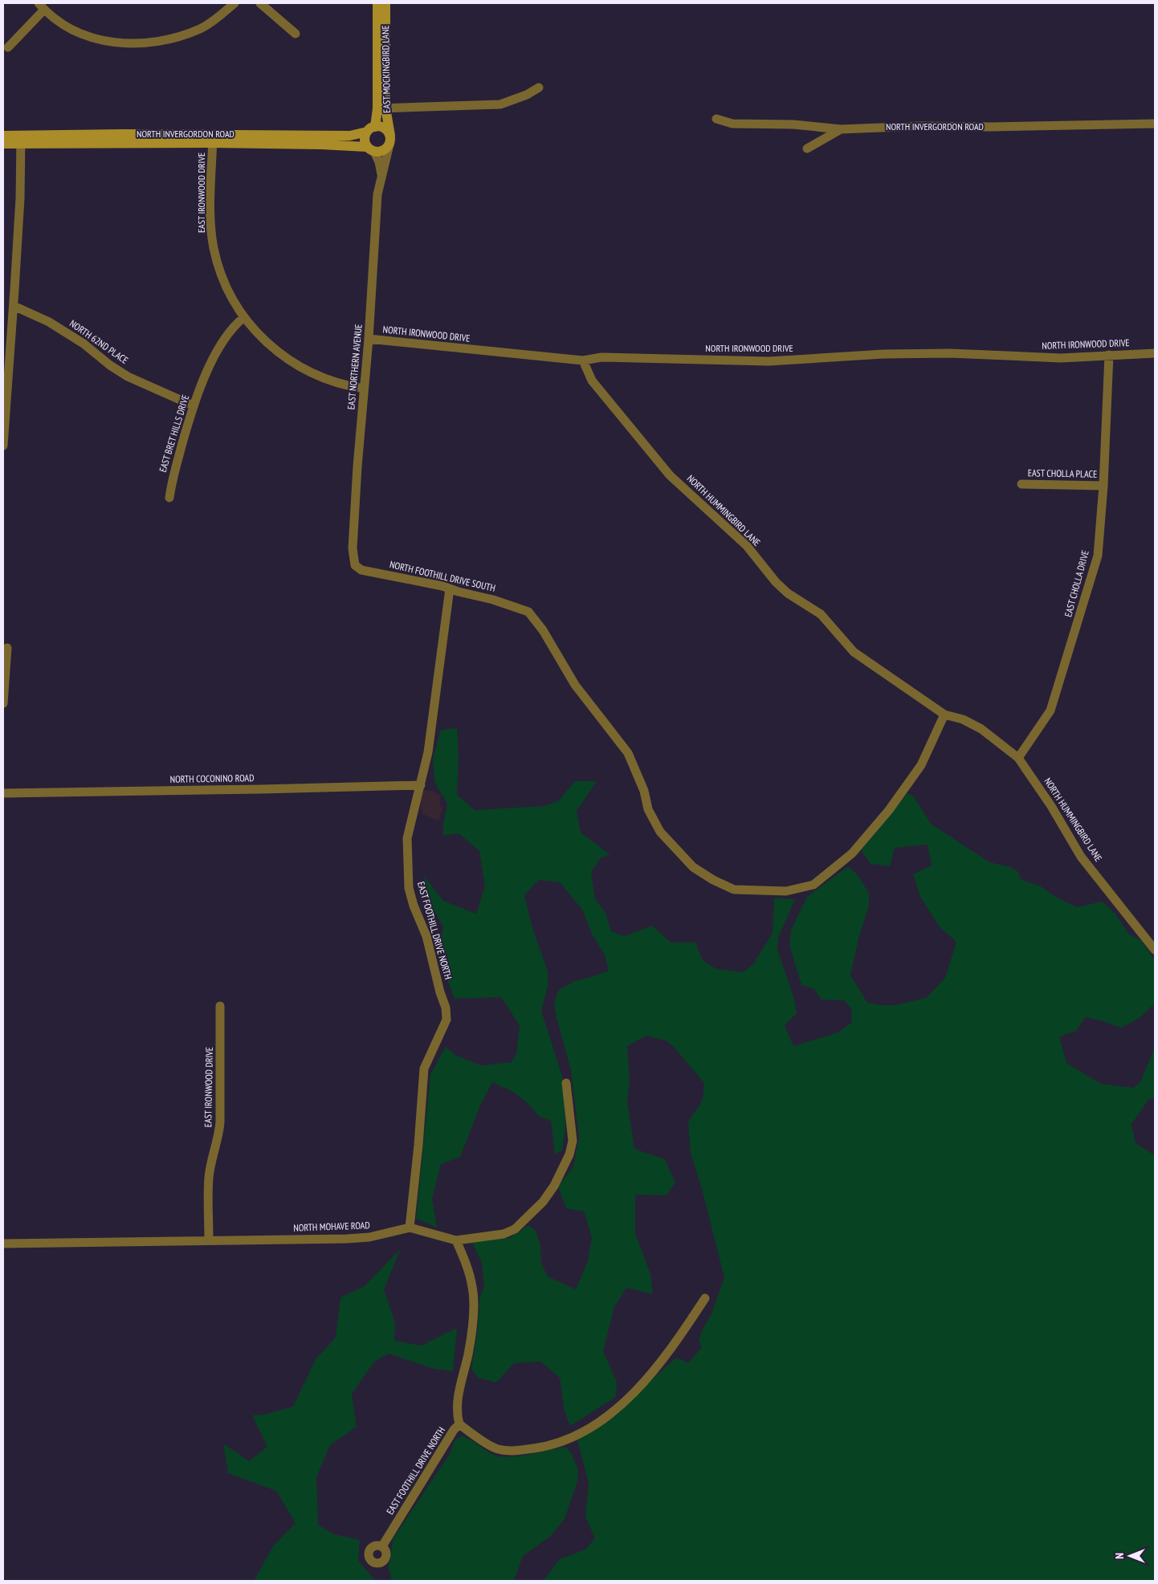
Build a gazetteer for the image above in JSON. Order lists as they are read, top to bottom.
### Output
{
  "streets": {
    "street": [
      "EAST MOCKINGBIRD LANE",
      "NORTH INVERGORDON ROAD",
      "EAST IRONWOOD DRIVE",
      "NORTH IRONWOOD DRIVE",
      "NORTH 62ND PLACE",
      "EAST NORTHERN AVENUE",
      "EAST BRET HILLS DRIVE",
      "EAST CHOLLA PLACE",
      "NORTH HUMMINGBIRD LANE",
      "NORTH FOOTHILL DRIVE SOUTH",
      "EAST CHOLLA DRIVE",
      "NORTH COCONINO ROAD",
      "EAST FOOTHILL DRIVE NORTH",
      "NORTH MOHAVE ROAD"
    ]
  },
  "crossings": [
    ["EAST MOCKINGBIRD LANE", "NORTH INVERGORDON ROAD"],
    ["EAST MOCKINGBIRD LANE", "EAST NORTHERN AVENUE"],
    ["NORTH INVERGORDON ROAD", "EAST IRONWOOD DRIVE"],
    ["NORTH INVERGORDON ROAD", "EAST NORTHERN AVENUE"],
    ["EAST IRONWOOD DRIVE", "EAST BRET HILLS DRIVE"],
    ["EAST IRONWOOD DRIVE", "NORTH MOHAVE ROAD"],
    ["NORTH IRONWOOD DRIVE", "EAST NORTHERN AVENUE"],
    ["NORTH IRONWOOD DRIVE", "NORTH HUMMINGBIRD LANE"],
    ["NORTH IRONWOOD DRIVE", "EAST CHOLLA DRIVE"],
    ["NORTH 62ND PLACE", "EAST BRET HILLS DRIVE"],
    ["EAST NORTHERN AVENUE", "NORTH FOOTHILL DRIVE SOUTH"],
    ["EAST CHOLLA PLACE", "EAST CHOLLA DRIVE"],
    ["NORTH HUMMINGBIRD LANE", "NORTH FOOTHILL DRIVE SOUTH"],
    ["NORTH HUMMINGBIRD LANE", "EAST CHOLLA DRIVE"],
    ["NORTH FOOTHILL DRIVE SOUTH", "EAST FOOTHILL DRIVE NORTH"],
    ["NORTH COCONINO ROAD", "EAST FOOTHILL DRIVE NORTH"],
    ["EAST FOOTHILL DRIVE NORTH", "NORTH MOHAVE ROAD"]
  ],
  "north": "left"
}
